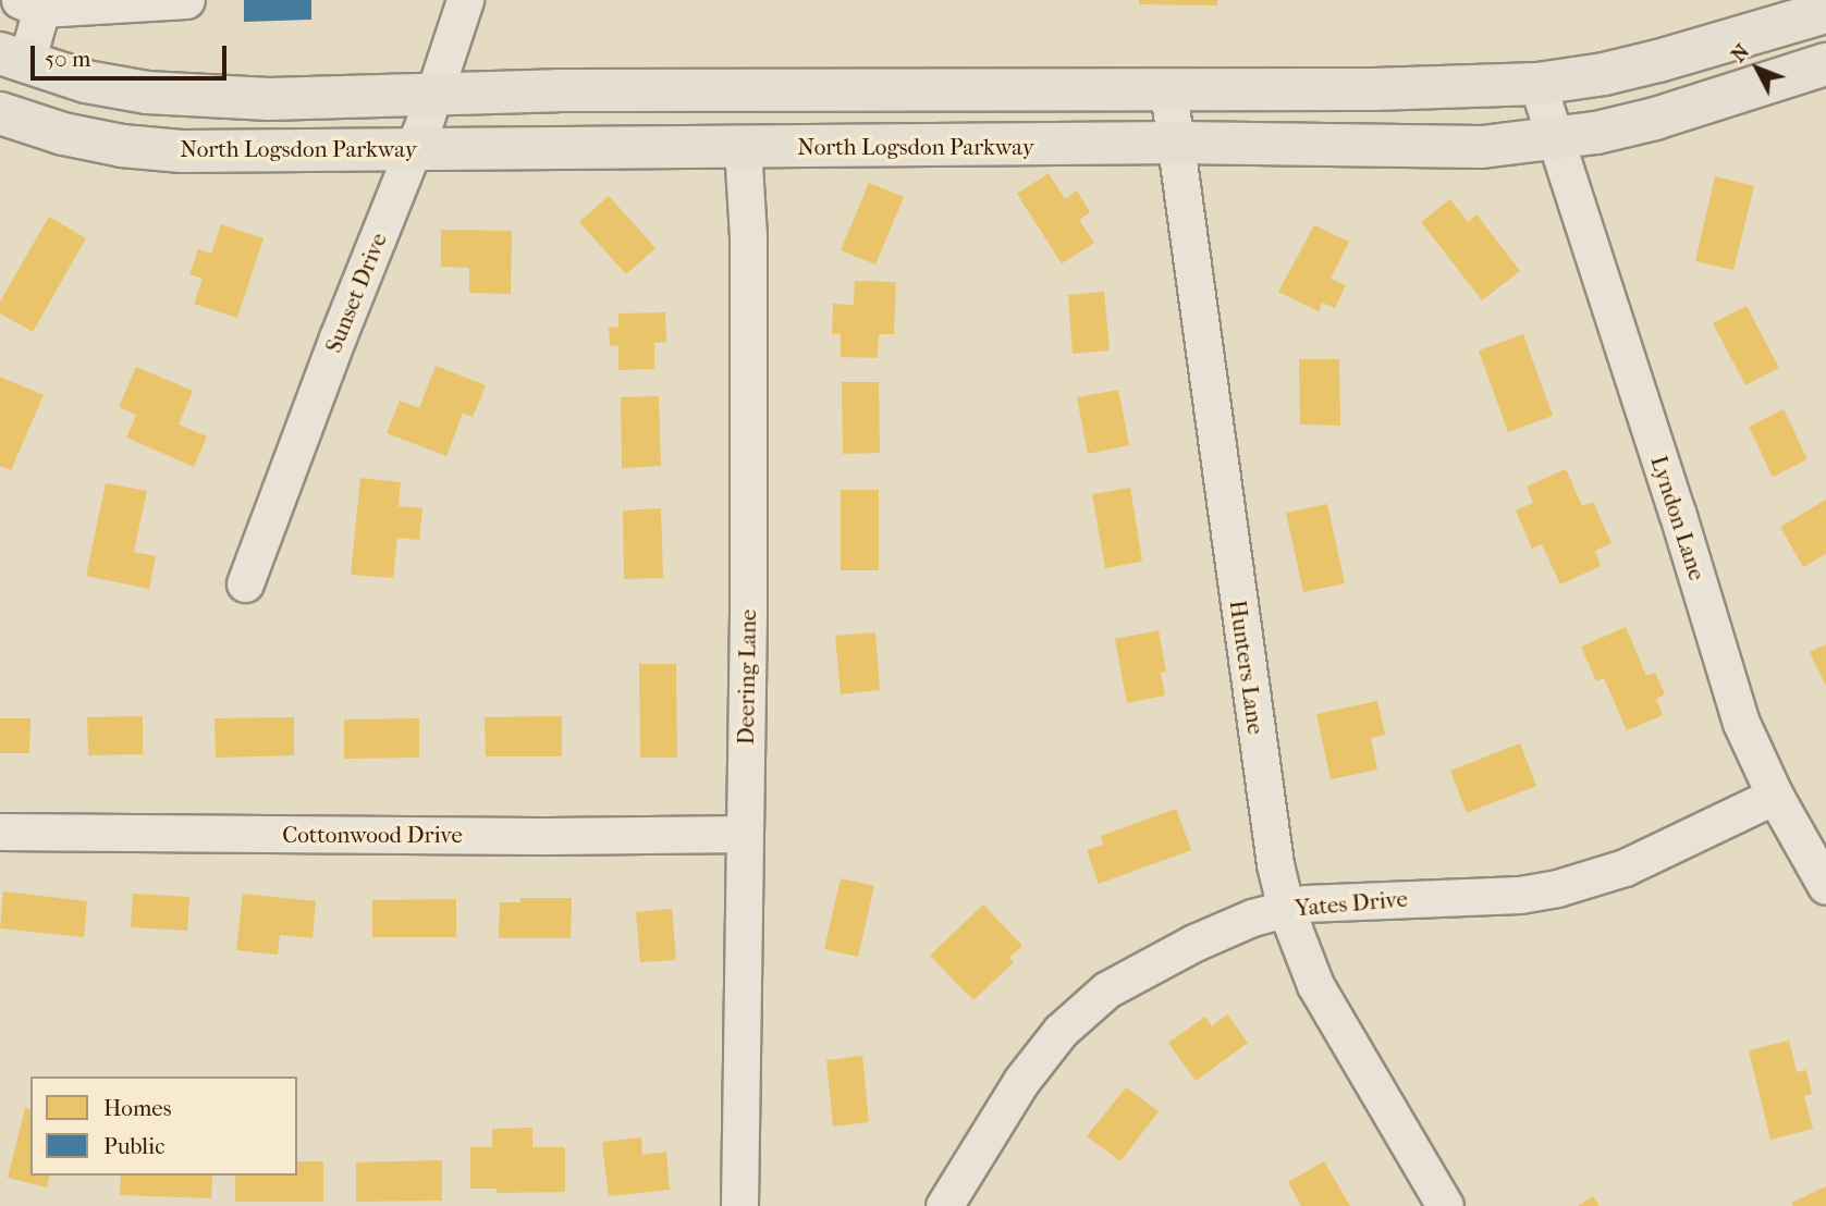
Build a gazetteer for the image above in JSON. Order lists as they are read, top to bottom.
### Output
{
  "streets": {
    "main road": ["North Logsdon Parkway"],
    "street": [
      "Sunset Drive",
      "Lyndon Lane",
      "Hunters Lane",
      "Deering Lane",
      "Cottonwood Drive",
      "Yates Drive"
    ]
  },
  "crossings": [
    ["North Logsdon Parkway", "Sunset Drive"],
    ["North Logsdon Parkway", "Lyndon Lane"],
    ["North Logsdon Parkway", "Hunters Lane"],
    ["North Logsdon Parkway", "Deering Lane"],
    ["Lyndon Lane", "Yates Drive"],
    ["Hunters Lane", "Yates Drive"],
    ["Deering Lane", "Cottonwood Drive"]
  ],
  "legend": ["Homes", "Public"],
  "scale_bar": "50 m",
  "north": "top left"
}
